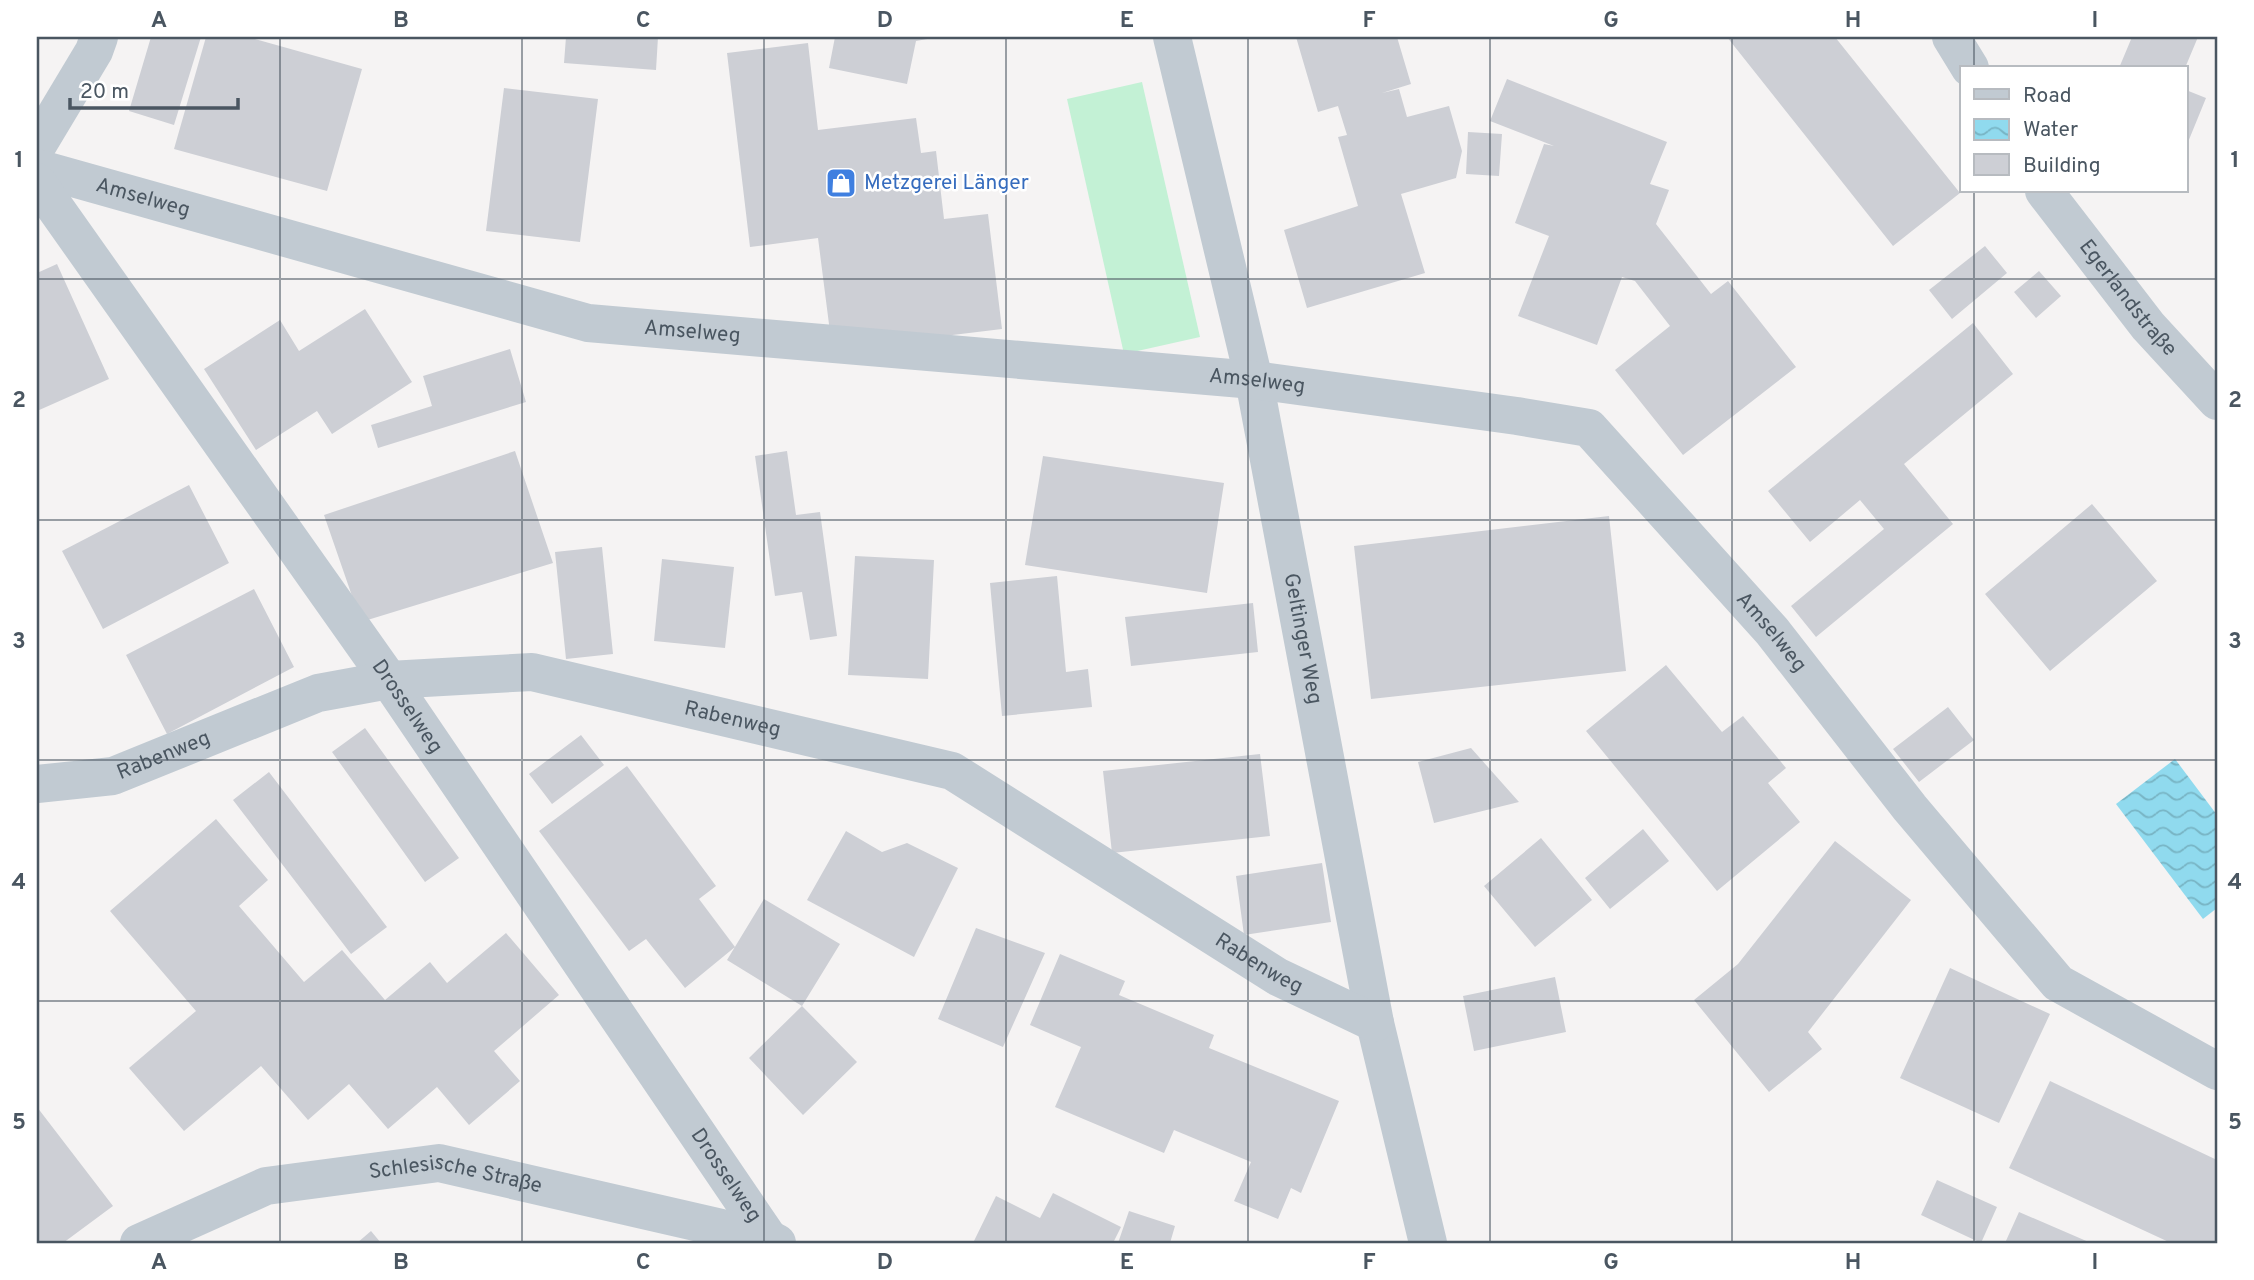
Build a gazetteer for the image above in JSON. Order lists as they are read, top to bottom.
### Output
{
  "streets": {
    "street": [
      "Amselweg",
      "Egerlandstraße",
      "Geltinger Weg",
      "Drosselweg",
      "Rabenweg",
      "Schlesische Straße"
    ]
  },
  "crossings": [
    ["Amselweg", "Geltinger Weg"],
    ["Geltinger Weg", "Rabenweg"],
    ["Drosselweg", "Rabenweg"],
    ["Drosselweg", "Schlesische Straße"]
  ],
  "places": {
    "shop": ["Metzgerei Länger"]
  },
  "legend": ["Road", "Water", "Building"],
  "scale_bar": "20 m",
  "grid": {
    "columns": [
      "A",
      "B",
      "C",
      "D",
      "E",
      "F",
      "G",
      "H",
      "I"
    ],
    "rows": [
      "1",
      "2",
      "3",
      "4",
      "5"
    ]
  }
}
